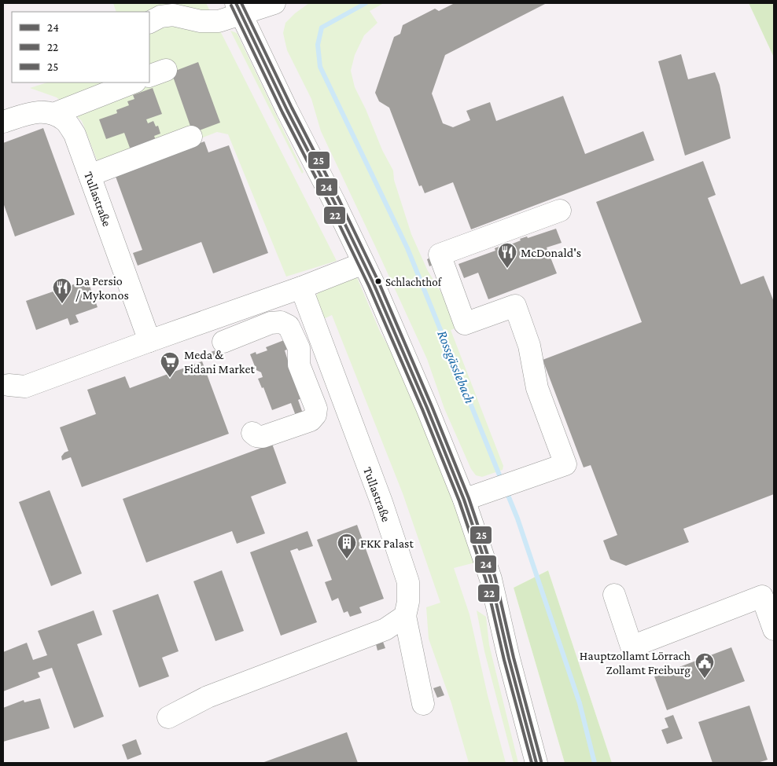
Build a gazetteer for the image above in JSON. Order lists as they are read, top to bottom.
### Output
{
  "streets": {
    "street": ["Tullastraße"]
  },
  "water": ["Rossgässlebach"],
  "places": {
    "restaurant": ["McDonald's", "Da Persio / Mykonos"],
    "other": ["Schlachthof"],
    "supermarket": ["Meda & Fidani Market"],
    "building": ["FKK Palast"],
    "public building": ["Hauptzollamt Lörrach Zollamt Freiburg"]
  },
  "lines": ["transit line 24", "transit line 25", "transit line 22"],
  "legend": ["24", "22", "25"]
}
